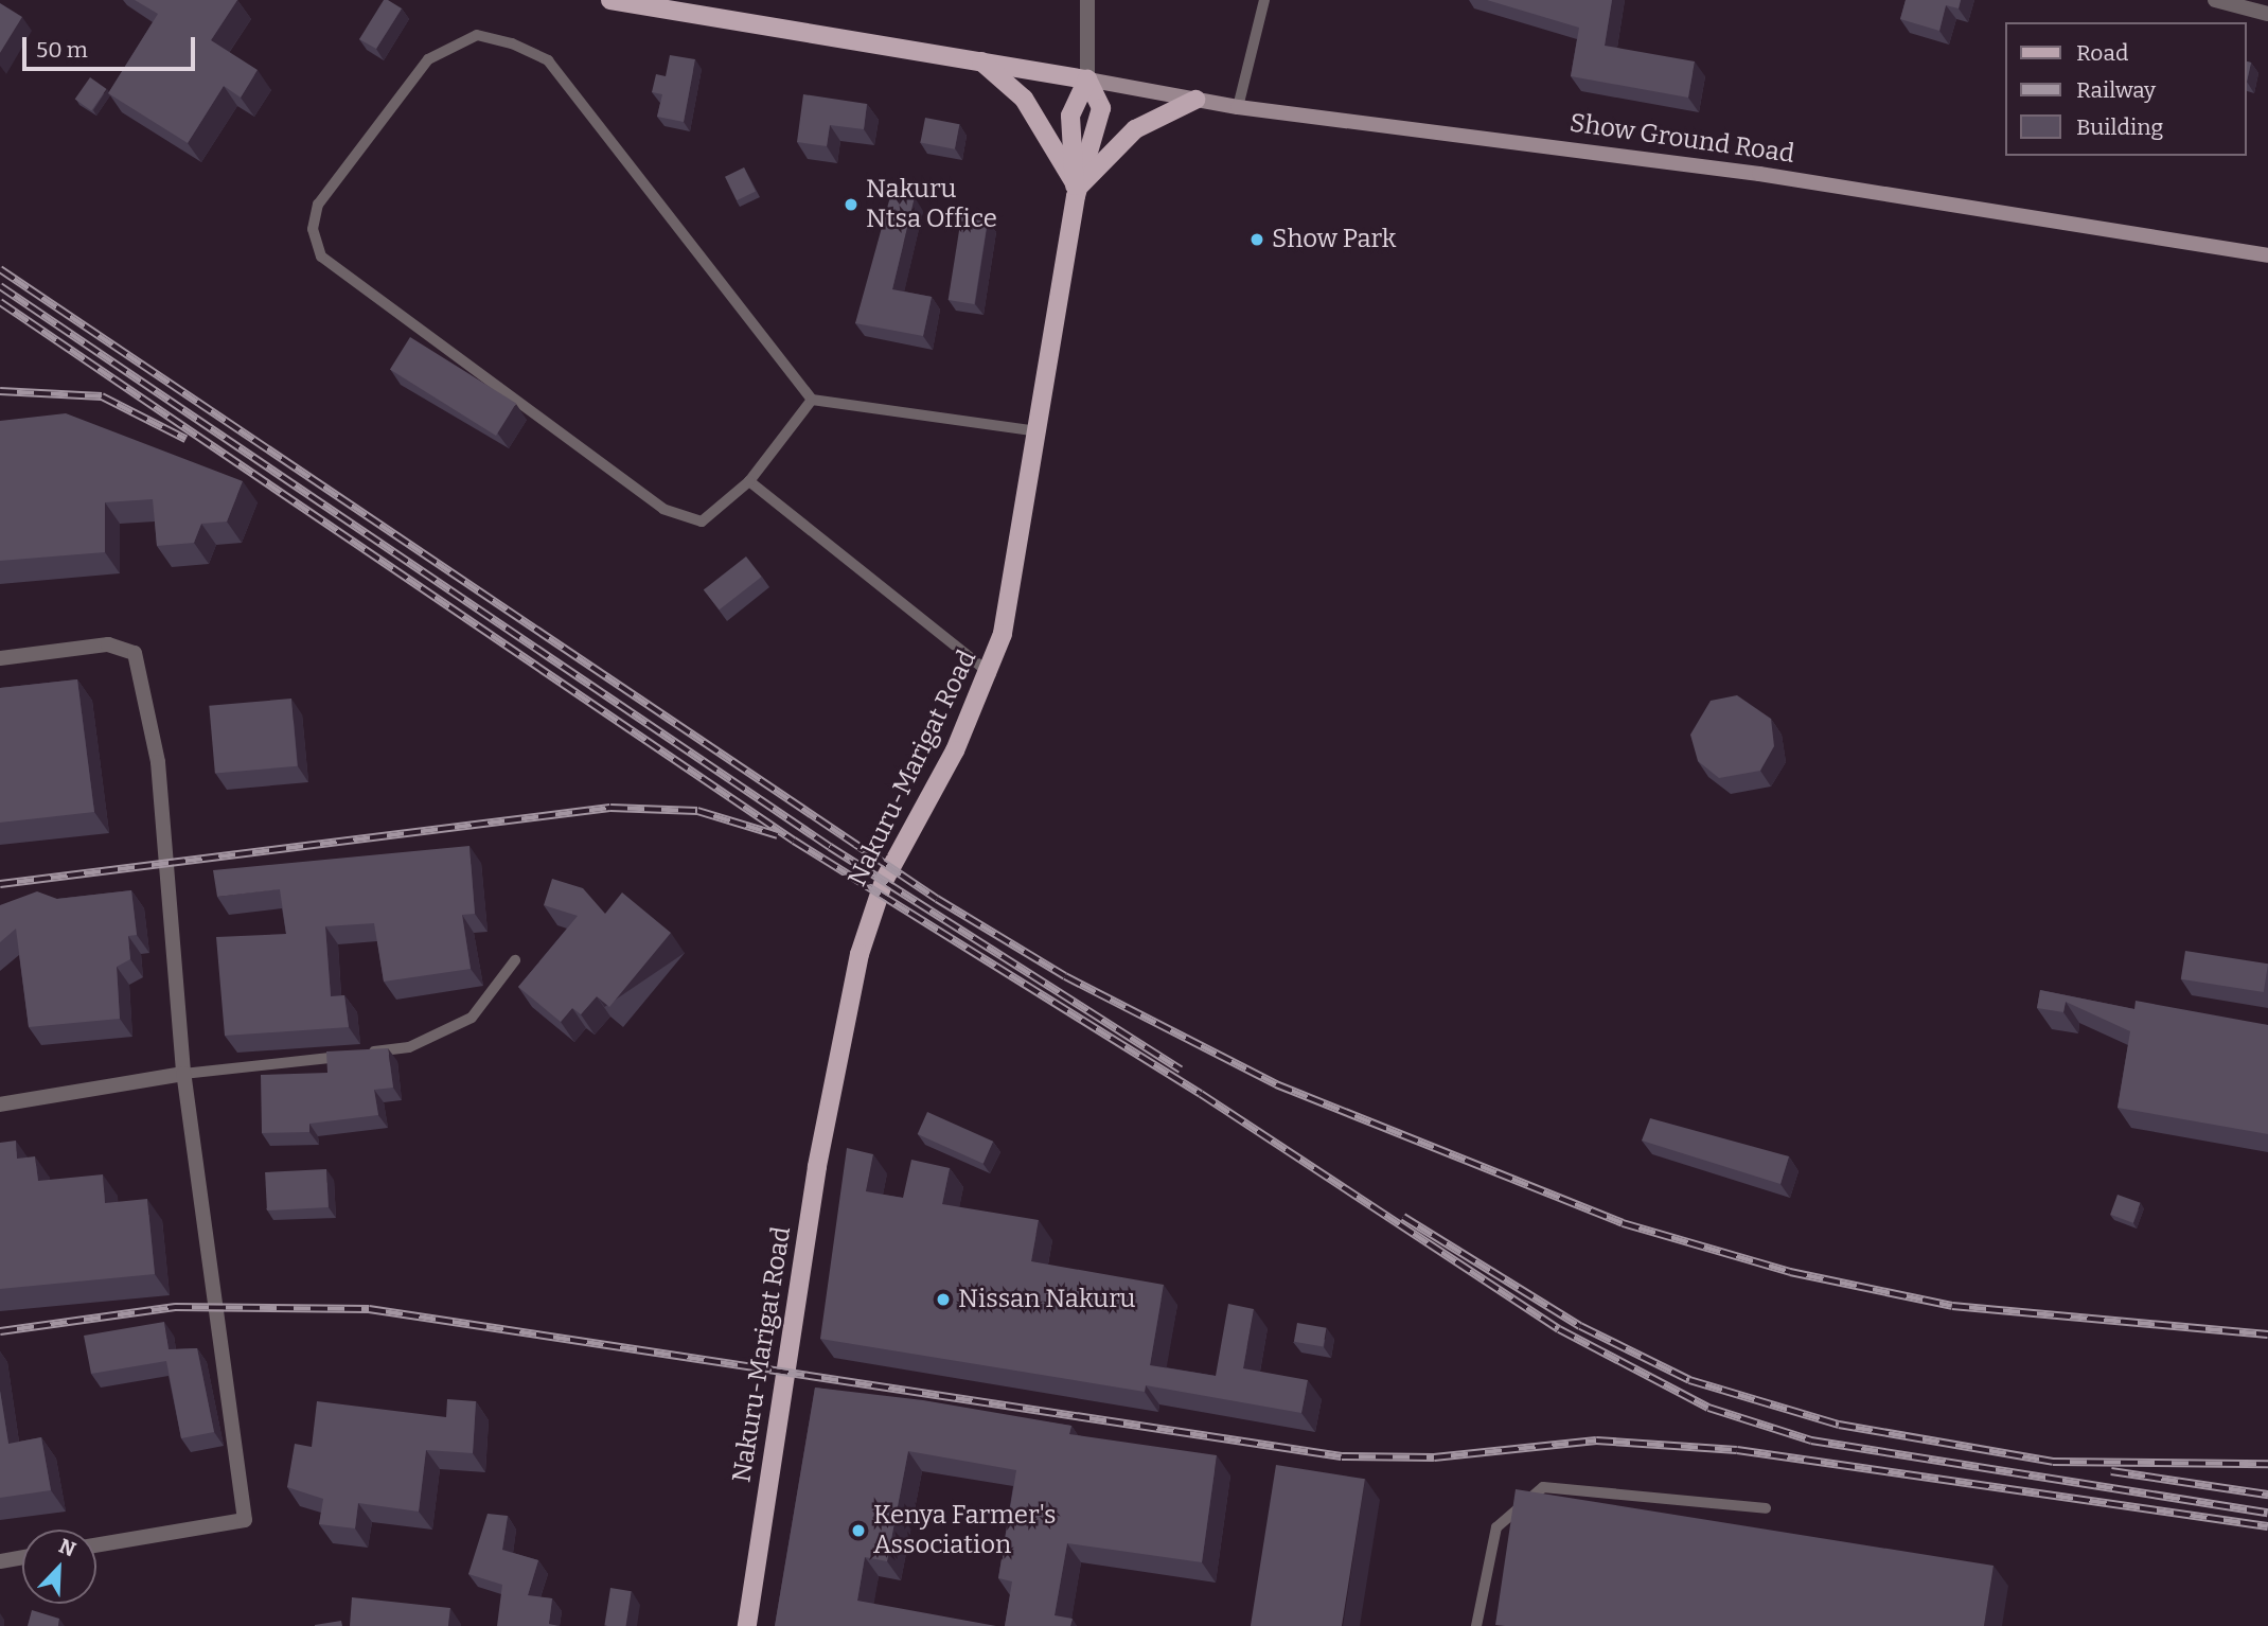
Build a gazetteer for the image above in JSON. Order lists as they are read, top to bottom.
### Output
{
  "streets": {
    "main road": ["Show Ground Road", "Nakuru-Marigat Road"]
  },
  "crossings": [
    ["Show Ground Road", "Nakuru-Marigat Road"]
  ],
  "places": [
    "Nakuru Ntsa Office",
    "Show Park",
    "Nissan Nakuru",
    "Kenya Farmer's Association"
  ],
  "legend": ["Road", "Railway", "Building"],
  "scale_bar": "50 m",
  "north": "top right"
}
